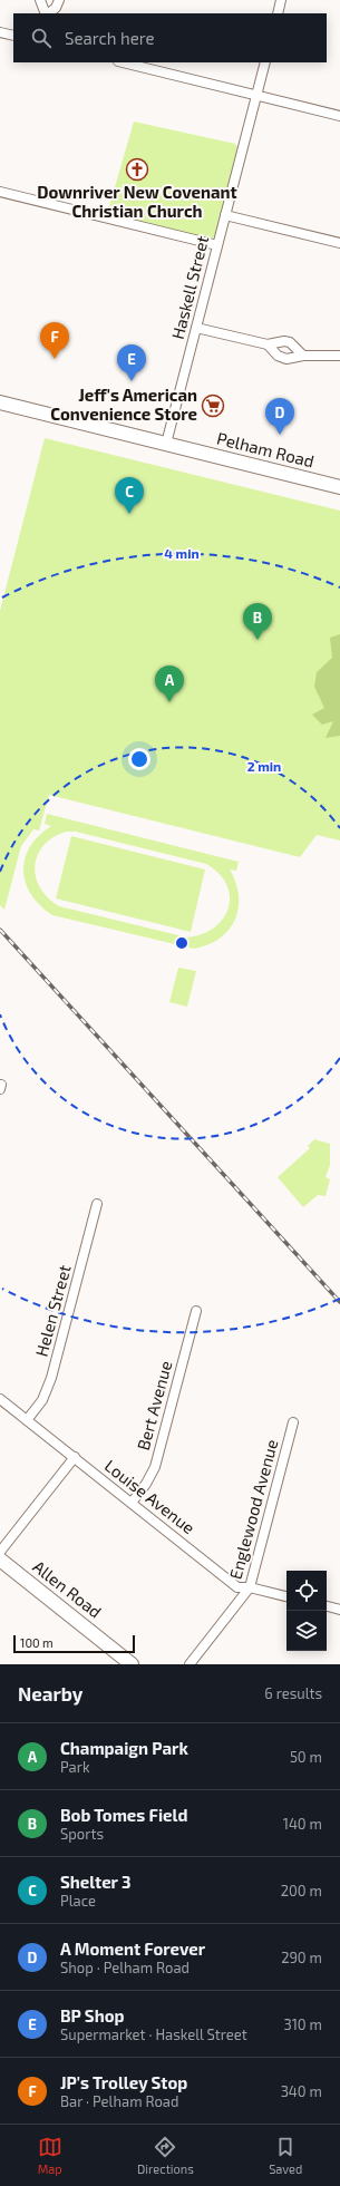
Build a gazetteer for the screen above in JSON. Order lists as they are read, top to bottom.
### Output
{
  "streets": {
    "main road": ["Pelham Road", "Allen Road"],
    "street": [
      "Haskell Street",
      "Helen Street",
      "Bert Avenue",
      "Louise Avenue",
      "Englewood Avenue"
    ]
  },
  "crossings": [
    ["Haskell Street", "Pelham Road"],
    ["Helen Street", "Louise Avenue"],
    ["Bert Avenue", "Louise Avenue"],
    ["Louise Avenue", "Englewood Avenue"]
  ],
  "places": {
    "church": ["Downriver New Covenant Christian Church"],
    "supermarket": ["Jeff's American Convenience Store"]
  },
  "scale_bar": "100 m",
  "page": {
    "search": "Search here",
    "pins": [
      "F",
      "E",
      "D",
      "C",
      "B",
      "A"
    ],
    "scale": "100 m",
    "heading": ["Nearby", "6 results"],
    "list": [
      {
        "mark": "A",
        "name": "Champaign Park",
        "note": "Park",
        "value": "50 m"
      },
      {
        "mark": "B",
        "name": "Bob Tomes Field",
        "note": "Sports",
        "value": "140 m"
      },
      {
        "mark": "C",
        "name": "Shelter 3",
        "note": "Place",
        "value": "200 m"
      },
      {
        "mark": "D",
        "name": "A Moment Forever",
        "note": "Shop · Pelham Road",
        "value": "290 m"
      },
      {
        "mark": "E",
        "name": "BP Shop",
        "note": "Supermarket · Haskell Street",
        "value": "310 m"
      },
      {
        "mark": "F",
        "name": "JP's Trolley Stop",
        "note": "Bar · Pelham Road",
        "value": "340 m"
      }
    ],
    "nav": ["Map", "Directions", "Saved"]
  },
  "rings": ["4 min", "2 min"]
}
